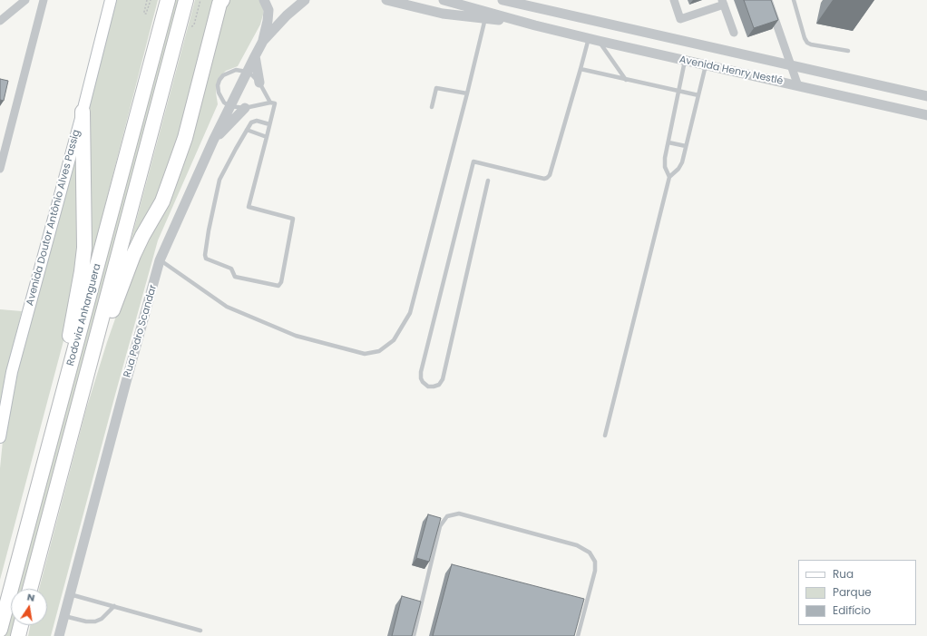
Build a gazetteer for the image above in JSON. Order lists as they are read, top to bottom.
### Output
{
  "streets": {
    "highway": ["Rodovia Anhanguera"],
    "main road": ["Avenida Doutor Antônio Alves Passig"],
    "street": ["Avenida Henry Nestlé", "Rua Pedro Scandar"]
  },
  "legend": ["Rua", "Parque", "Edifício"],
  "north": "top"
}
